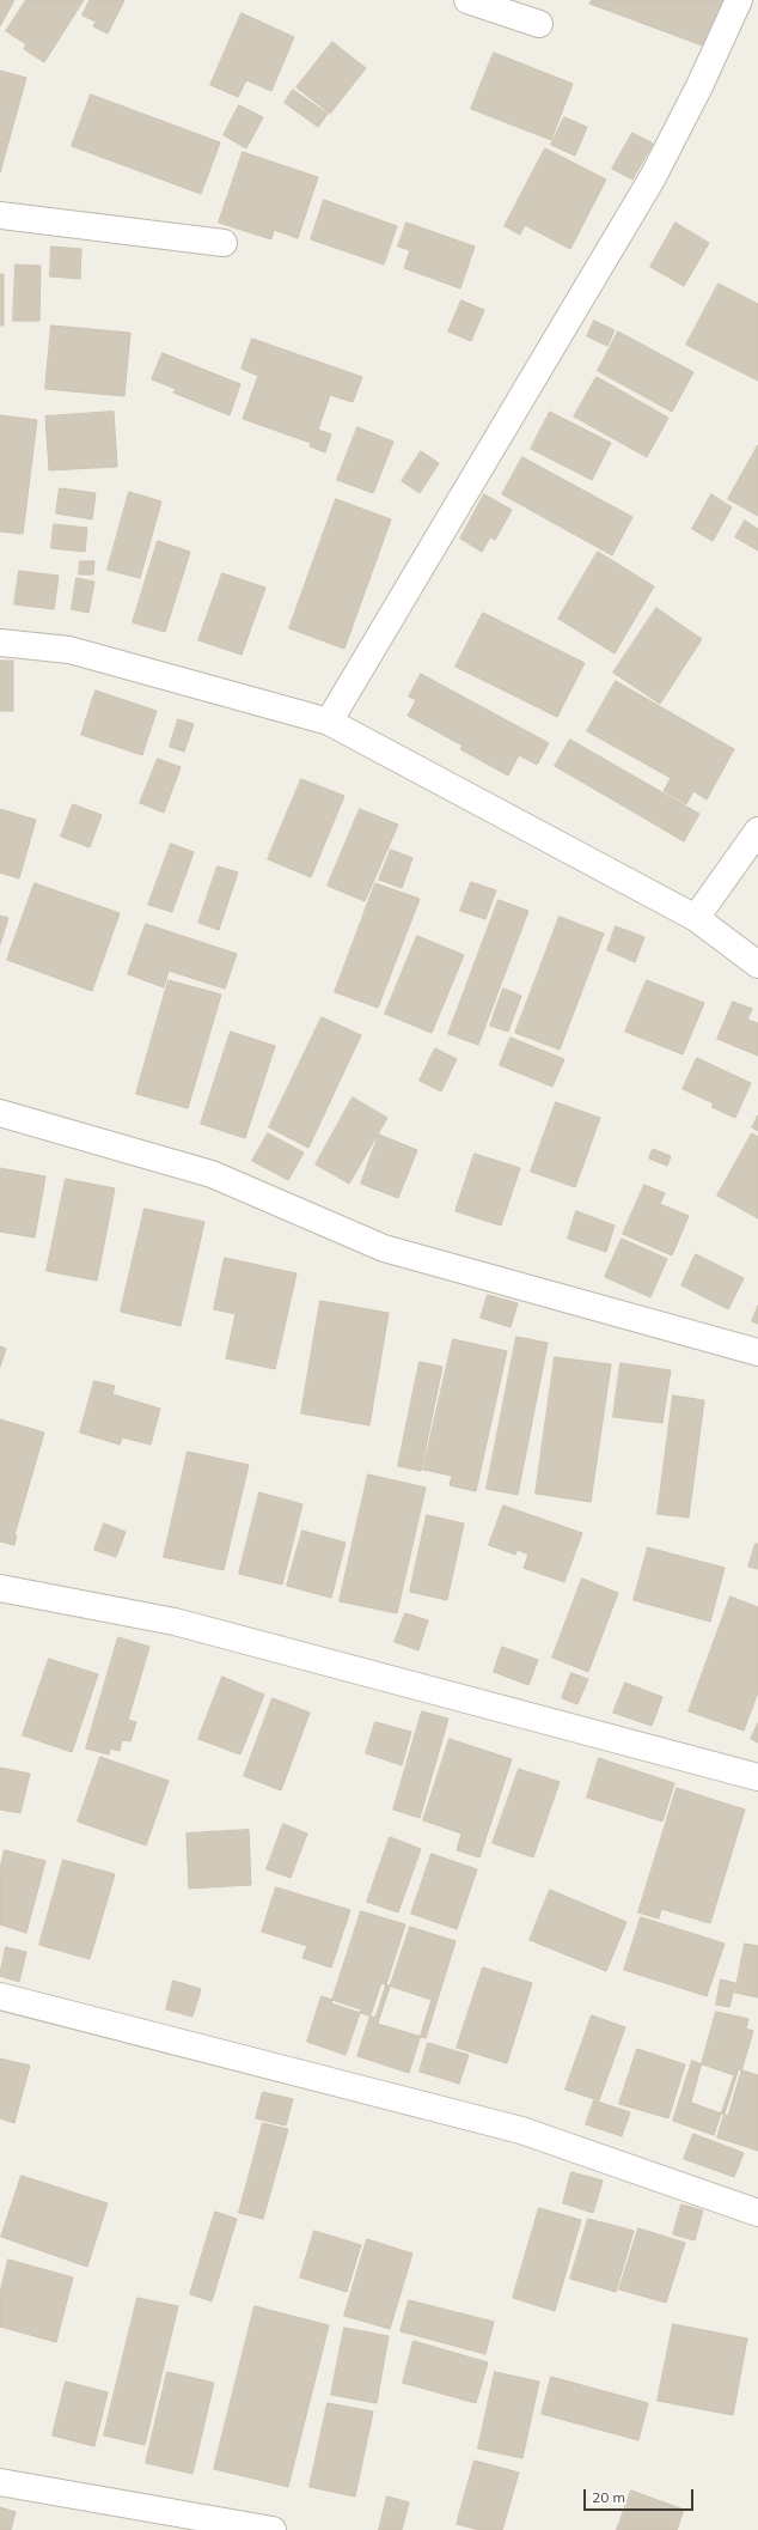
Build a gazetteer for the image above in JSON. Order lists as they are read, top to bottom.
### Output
{
  "scale_bar": "20 m"
}
